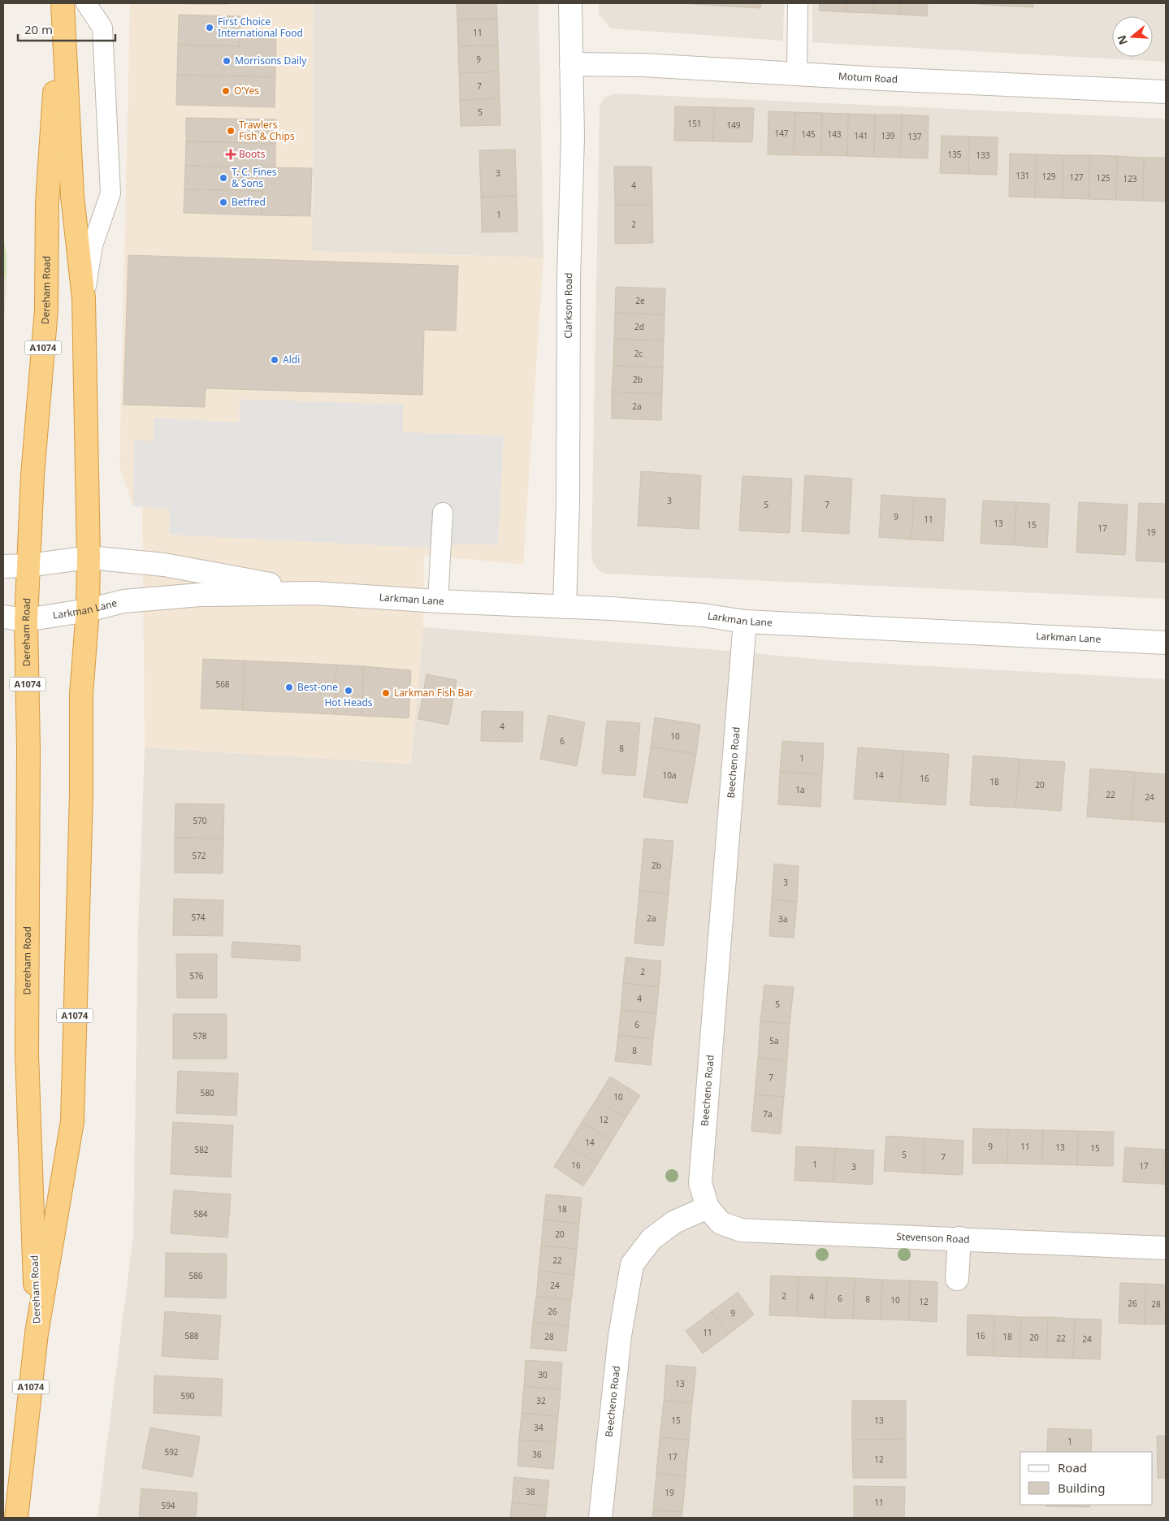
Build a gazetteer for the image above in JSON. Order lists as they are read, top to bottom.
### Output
{
  "streets": {
    "highway": ["Dereham Road", "A1074"],
    "street": [
      "Motum Road",
      "Clarkson Road",
      "Larkman Lane",
      "Beecheno Road",
      "Stevenson Road"
    ]
  },
  "crossings": [
    ["Motum Road", "Clarkson Road"],
    ["Dereham Road", "Larkman Lane"],
    ["Clarkson Road", "Larkman Lane"],
    ["Larkman Lane", "Beecheno Road"],
    ["Beecheno Road", "Stevenson Road"]
  ],
  "places": {
    "other": [
      "First Choice International Food",
      "Morrisons Daily",
      "O'Yes",
      "Trawlers Fish & Chips",
      "T. C. Fines & Sons",
      "Betfred",
      "Aldi",
      "Best-one",
      "Hot Heads",
      "Larkman Fish Bar"
    ],
    "health": ["Boots"]
  },
  "house_numbers": [
    "11",
    "9",
    "7",
    "5",
    "151",
    "149",
    "147",
    "145",
    "143",
    "141",
    "139",
    "137",
    "135",
    "133",
    "3",
    "131",
    "129",
    "127",
    "125",
    "123",
    "4",
    "1",
    "2",
    "2e",
    "2d",
    "2c",
    "2b",
    "2a",
    "3",
    "5",
    "7",
    "9",
    "11",
    "13",
    "15",
    "17",
    "19",
    "568",
    "4",
    "10",
    "6",
    "8",
    "1",
    "10a",
    "14",
    "16",
    "18",
    "20",
    "1a",
    "22",
    "24",
    "570",
    "572",
    "2b",
    "3",
    "574",
    "2a",
    "3a",
    "2",
    "576",
    "4",
    "5",
    "6",
    "578",
    "5a",
    "8",
    "7",
    "580",
    "10",
    "7a",
    "12",
    "14",
    "9",
    "11",
    "13",
    "15",
    "582",
    "5",
    "7",
    "1",
    "16",
    "17",
    "3",
    "18",
    "584",
    "20",
    "22",
    "586",
    "24",
    "2",
    "4",
    "6",
    "8",
    "10",
    "12",
    "26",
    "28",
    "26",
    "9",
    "11",
    "588",
    "16",
    "28",
    "18",
    "20",
    "22",
    "24",
    "30",
    "13",
    "590",
    "32",
    "15",
    "13",
    "34",
    "1",
    "592",
    "36",
    "17",
    "12",
    "38",
    "19",
    "11",
    "594"
  ],
  "legend": ["Road", "Building"],
  "scale_bar": "20 m",
  "north": "left"
}
